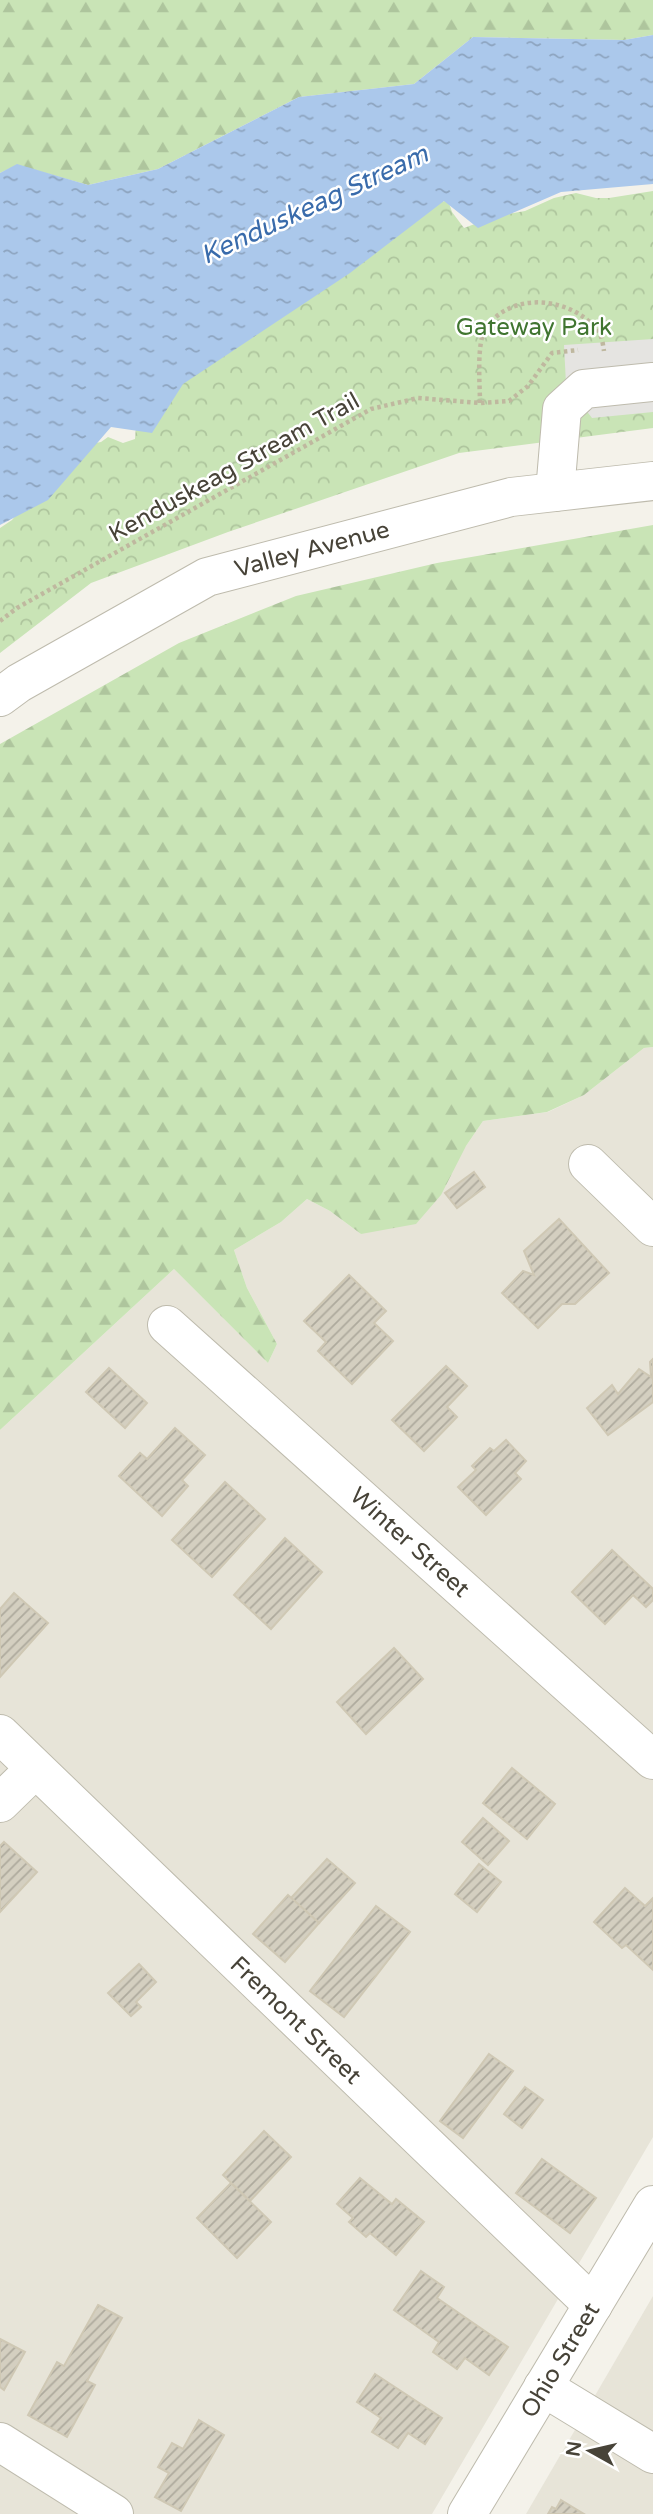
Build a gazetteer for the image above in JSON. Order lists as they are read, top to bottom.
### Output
{
  "streets": {
    "street": [
      "Valley Avenue",
      "Winter Street",
      "Fremont Street",
      "Ohio Street"
    ],
    "path": ["Kenduskeag Stream Trail"]
  },
  "crossings": [
    ["Fremont Street", "Ohio Street"]
  ],
  "water": ["Kenduskeag Stream"],
  "parks": ["Gateway Park"],
  "north": "left"
}
